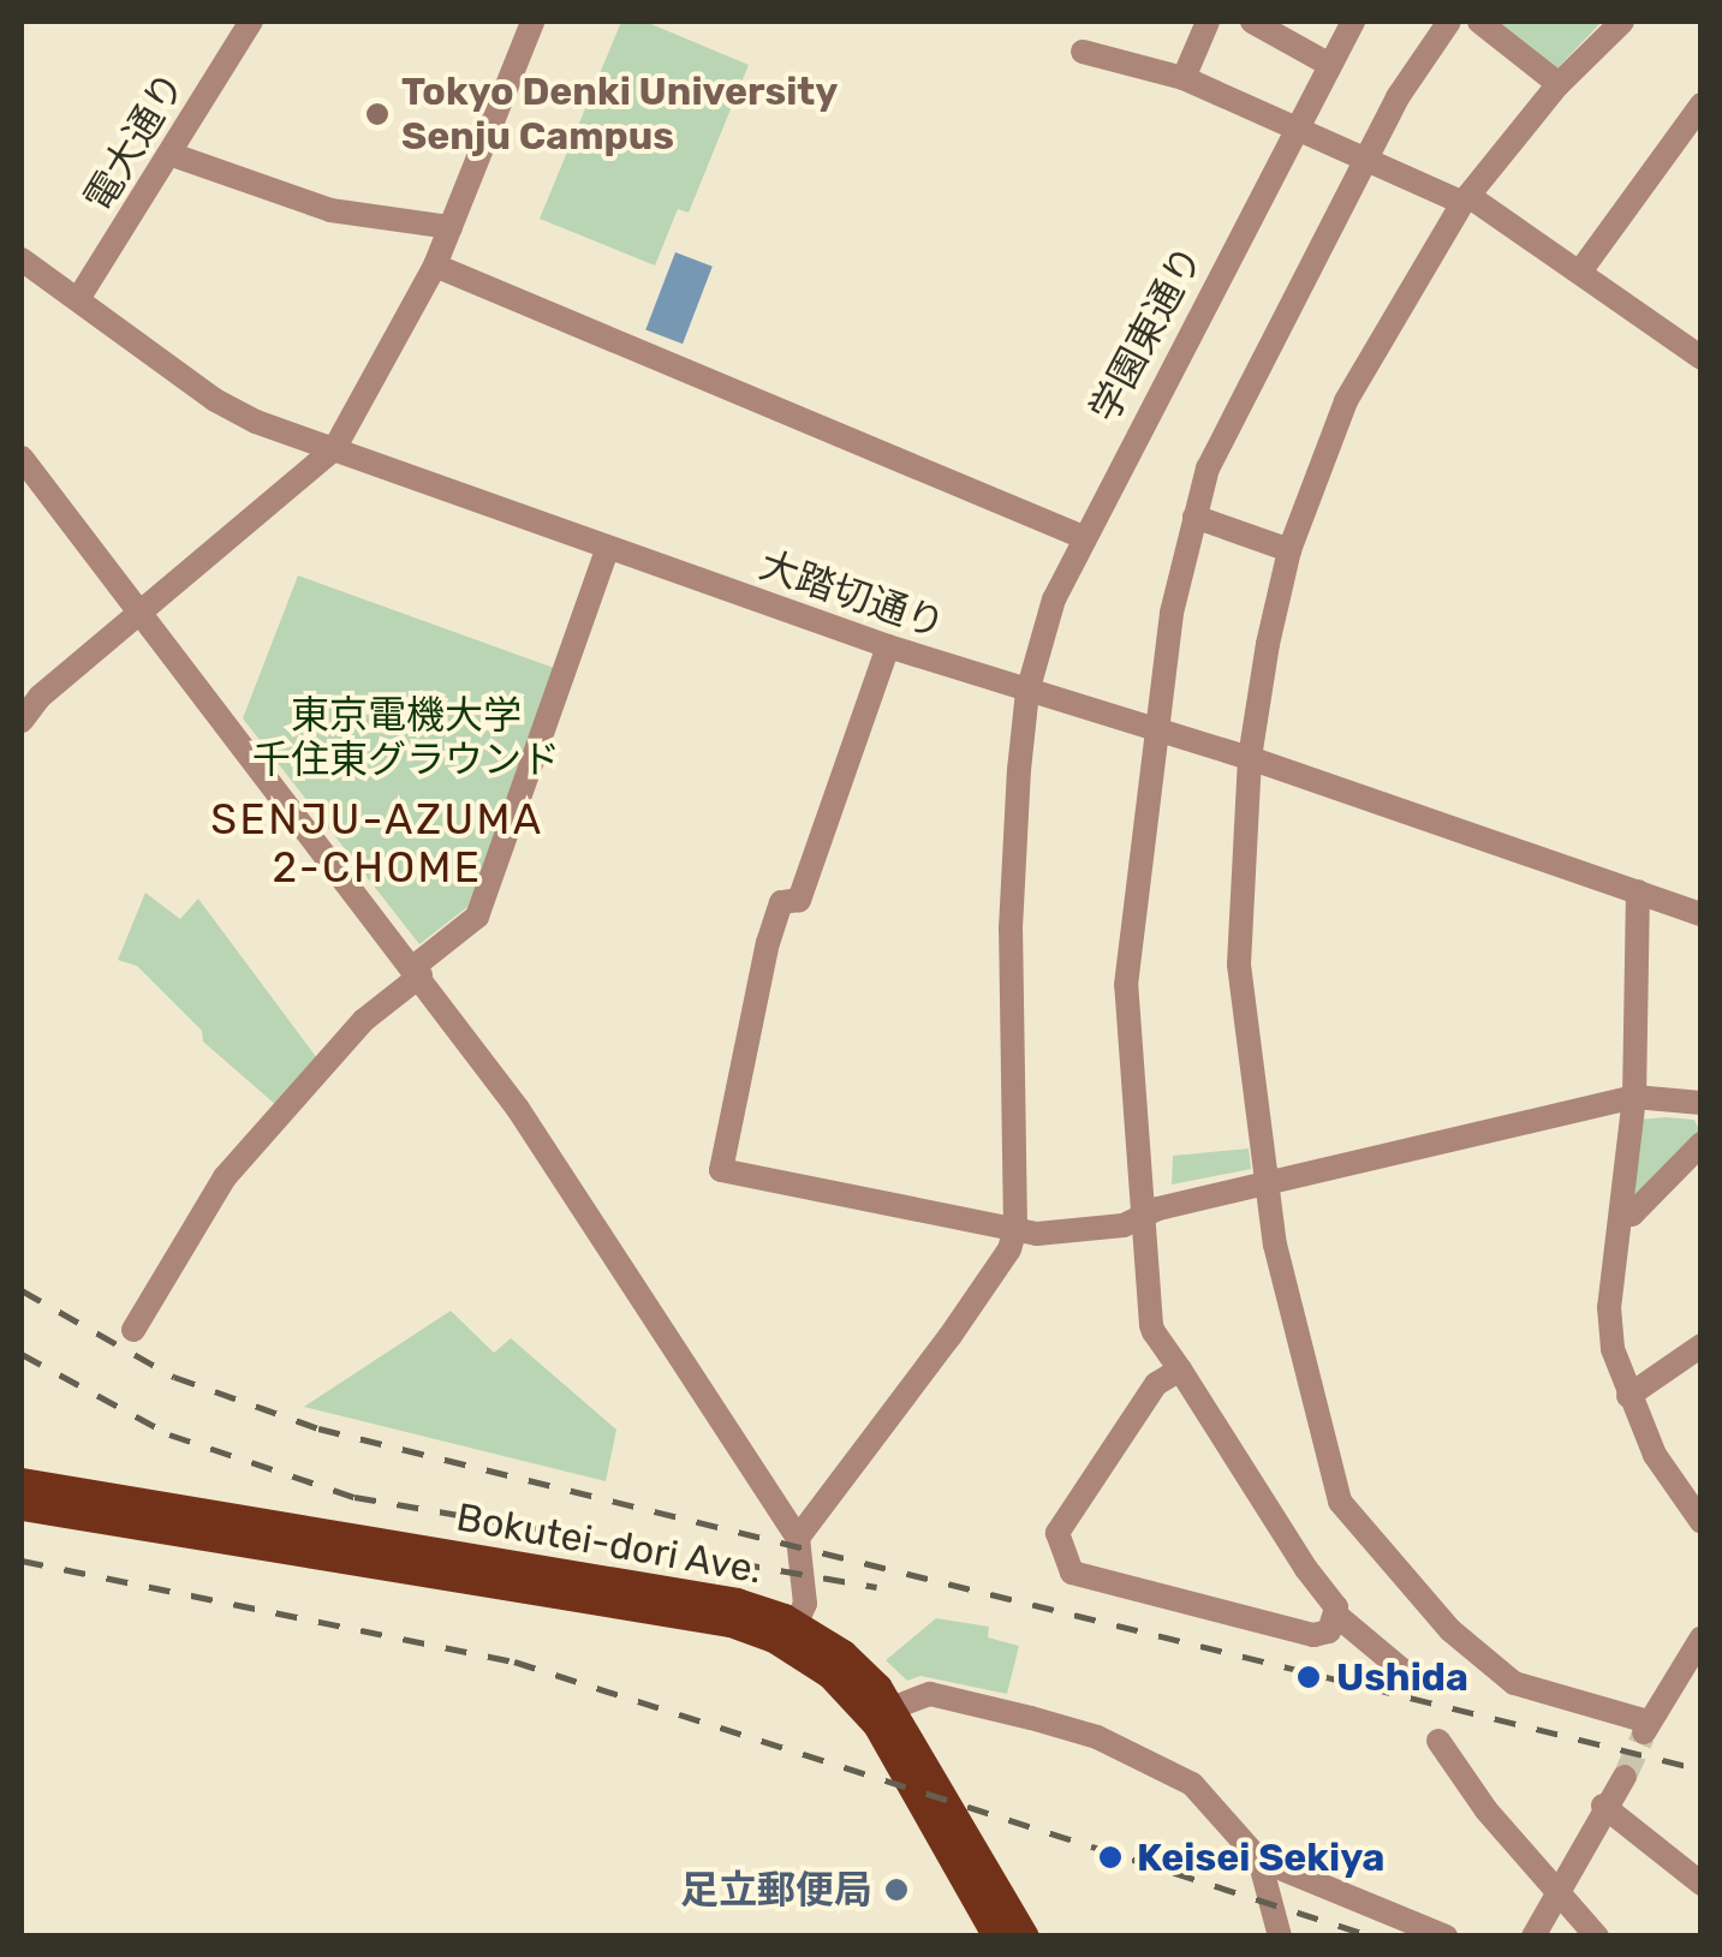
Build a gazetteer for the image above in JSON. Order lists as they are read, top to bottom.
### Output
{
  "streets": {
    "main road": ["Bokutei-dori Ave."],
    "street": ["電大通り", "学園東通り", "大踏切通り"]
  },
  "crossings": [
    ["電大通り", "大踏切通り"],
    ["学園東通り", "大踏切通り"]
  ],
  "districts": ["SENJU-AZUMA 2-CHOME"],
  "parks": ["東京電機大学 千住東グラウンド"],
  "places": [
    "Tokyo Denki University Senju Campus",
    "Ushida",
    "Keisei Sekiya",
    "足立郵便局"
  ]
}
